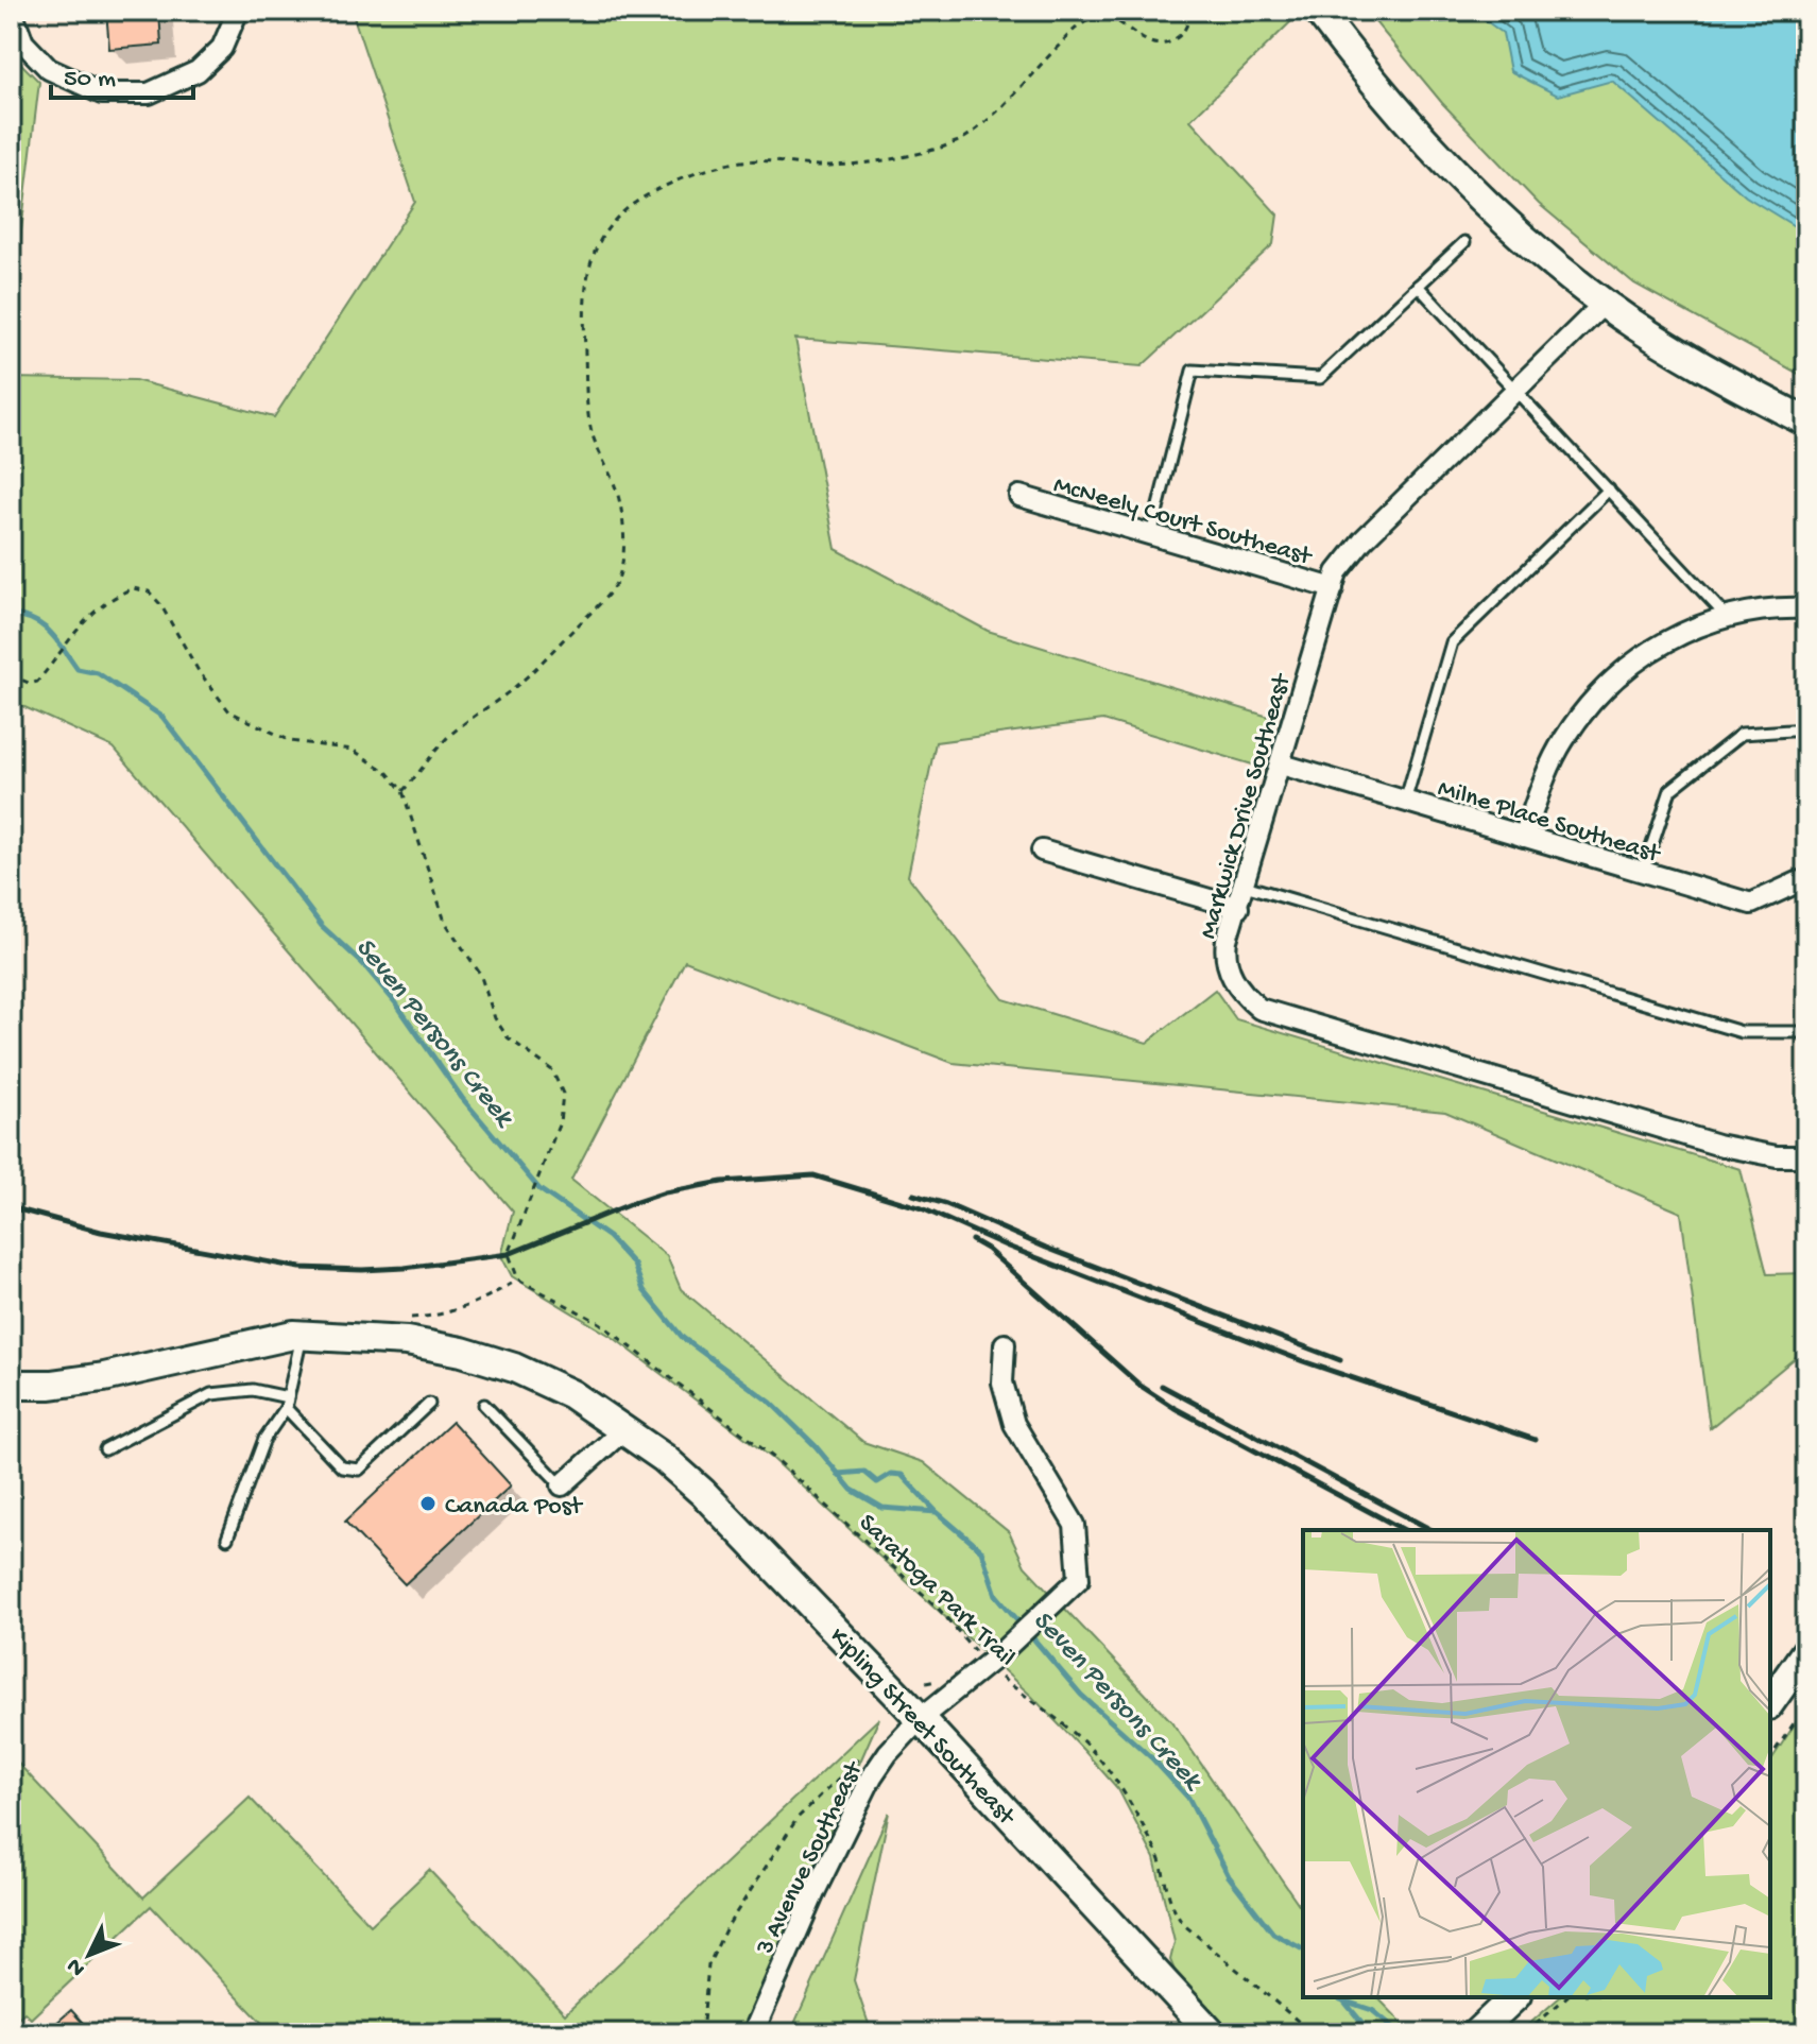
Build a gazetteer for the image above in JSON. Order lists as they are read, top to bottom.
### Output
{
  "streets": {
    "street": [
      "McNeely Court Southeast",
      "Markwick Drive Southeast",
      "Milne Place Southeast",
      "Kipling Street Southeast",
      "3 Avenue Southeast"
    ],
    "path": ["Saratoga Park Trail"]
  },
  "crossings": [
    ["McNeely Court Southeast", "Markwick Drive Southeast"],
    ["Markwick Drive Southeast", "Milne Place Southeast"],
    ["Saratoga Park Trail", "3 Avenue Southeast"],
    ["Kipling Street Southeast", "3 Avenue Southeast"]
  ],
  "water": ["Seven Persons Creek"],
  "places": ["Canada Post"],
  "scale_bar": "50 m",
  "north": "bottom left"
}
